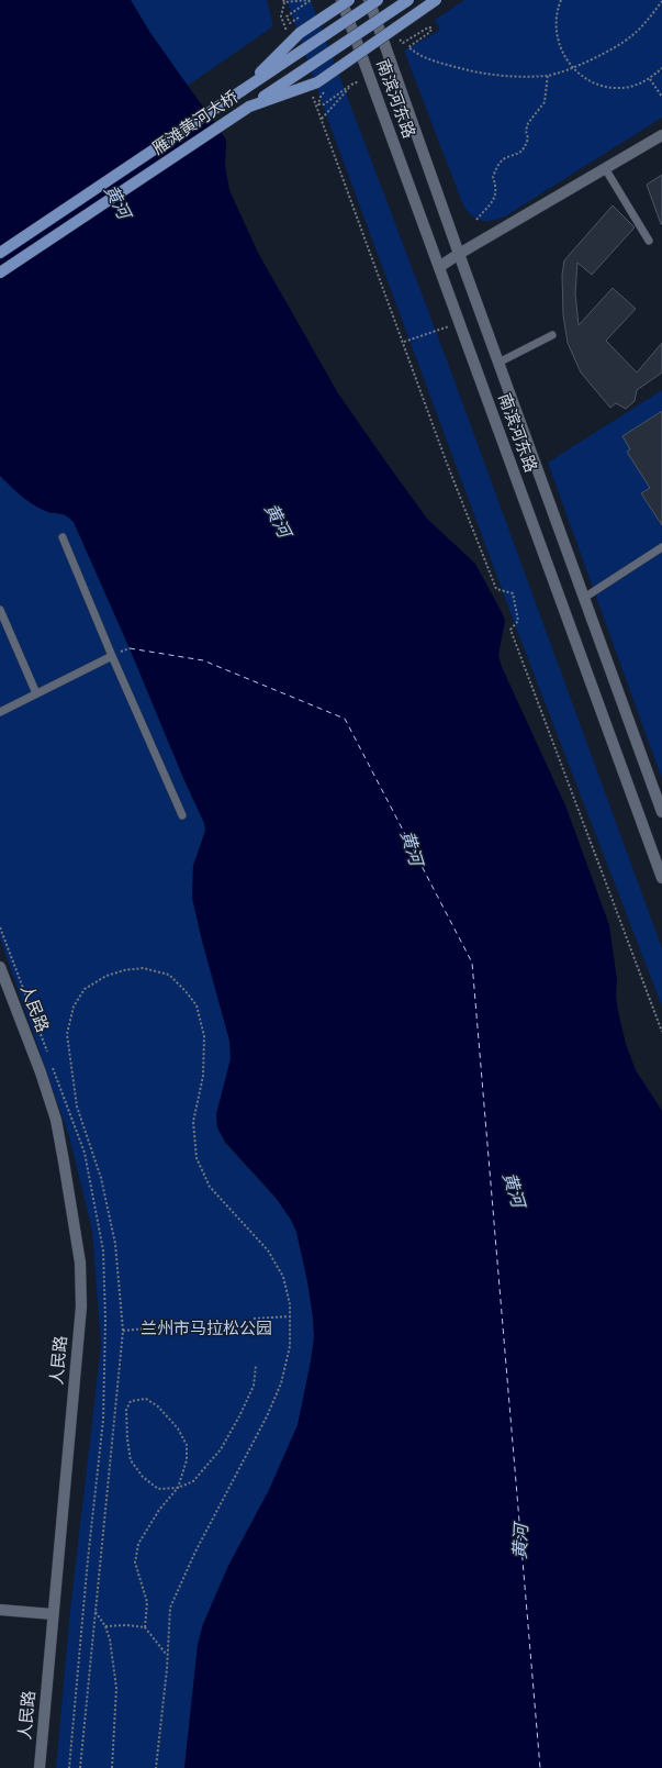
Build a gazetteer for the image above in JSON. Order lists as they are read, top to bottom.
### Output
{
  "streets": {
    "main road": ["南滨河东路", "雁滩黄河大桥", "人民路"]
  },
  "water": ["黄河"],
  "parks": ["兰州市马拉松公园"]
}
